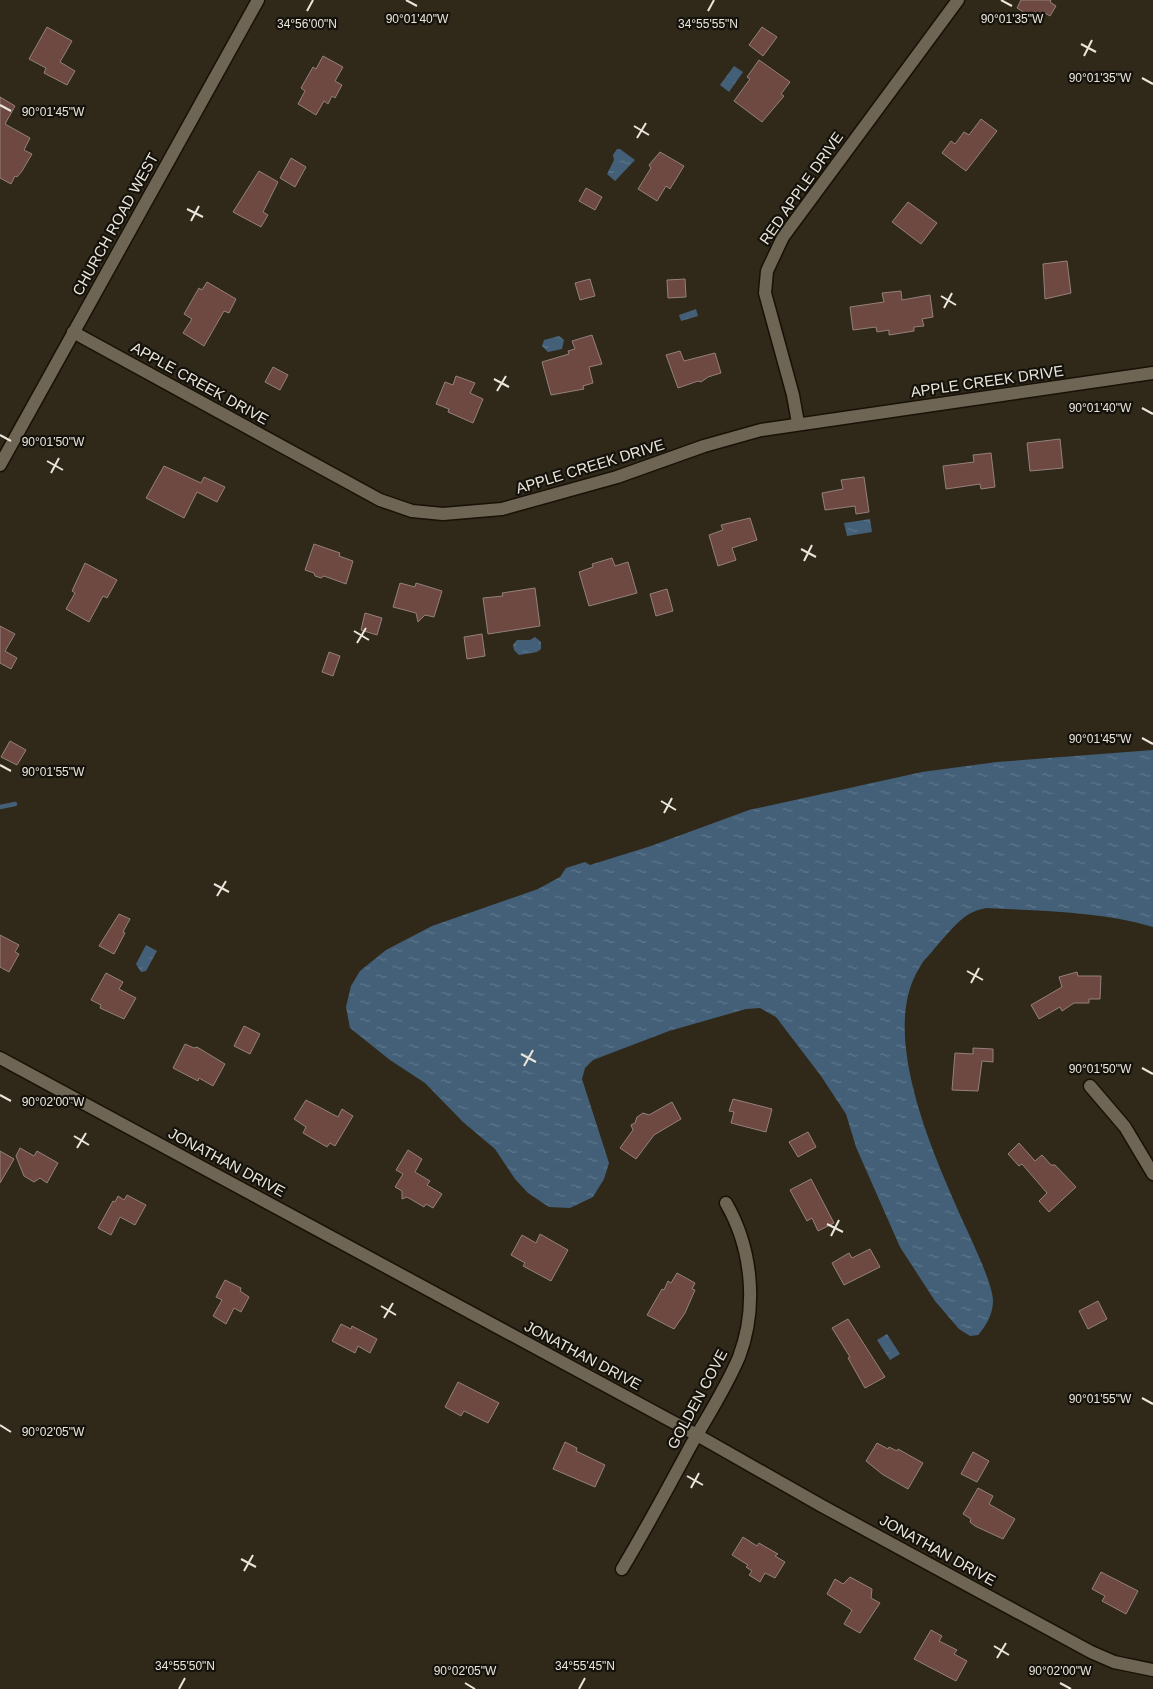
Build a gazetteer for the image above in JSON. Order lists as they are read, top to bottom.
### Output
{
  "streets": {
    "street": [
      "RED APPLE DRIVE",
      "CHURCH ROAD WEST",
      "APPLE CREEK DRIVE",
      "JONATHAN DRIVE",
      "GOLDEN COVE"
    ]
  },
  "crossings": [
    ["RED APPLE DRIVE", "APPLE CREEK DRIVE"],
    ["CHURCH ROAD WEST", "APPLE CREEK DRIVE"],
    ["JONATHAN DRIVE", "GOLDEN COVE"]
  ],
  "coordinates": [
    "90°01'40\"W",
    "90°01'35\"W",
    "34°56'00\"N",
    "34°55'55\"N",
    "90°01'45\"W",
    "90°01'50\"W",
    "90°01'55\"W",
    "90°02'00\"W",
    "90°02'05\"W",
    "34°55'50\"N",
    "34°55'45\"N"
  ]
}
